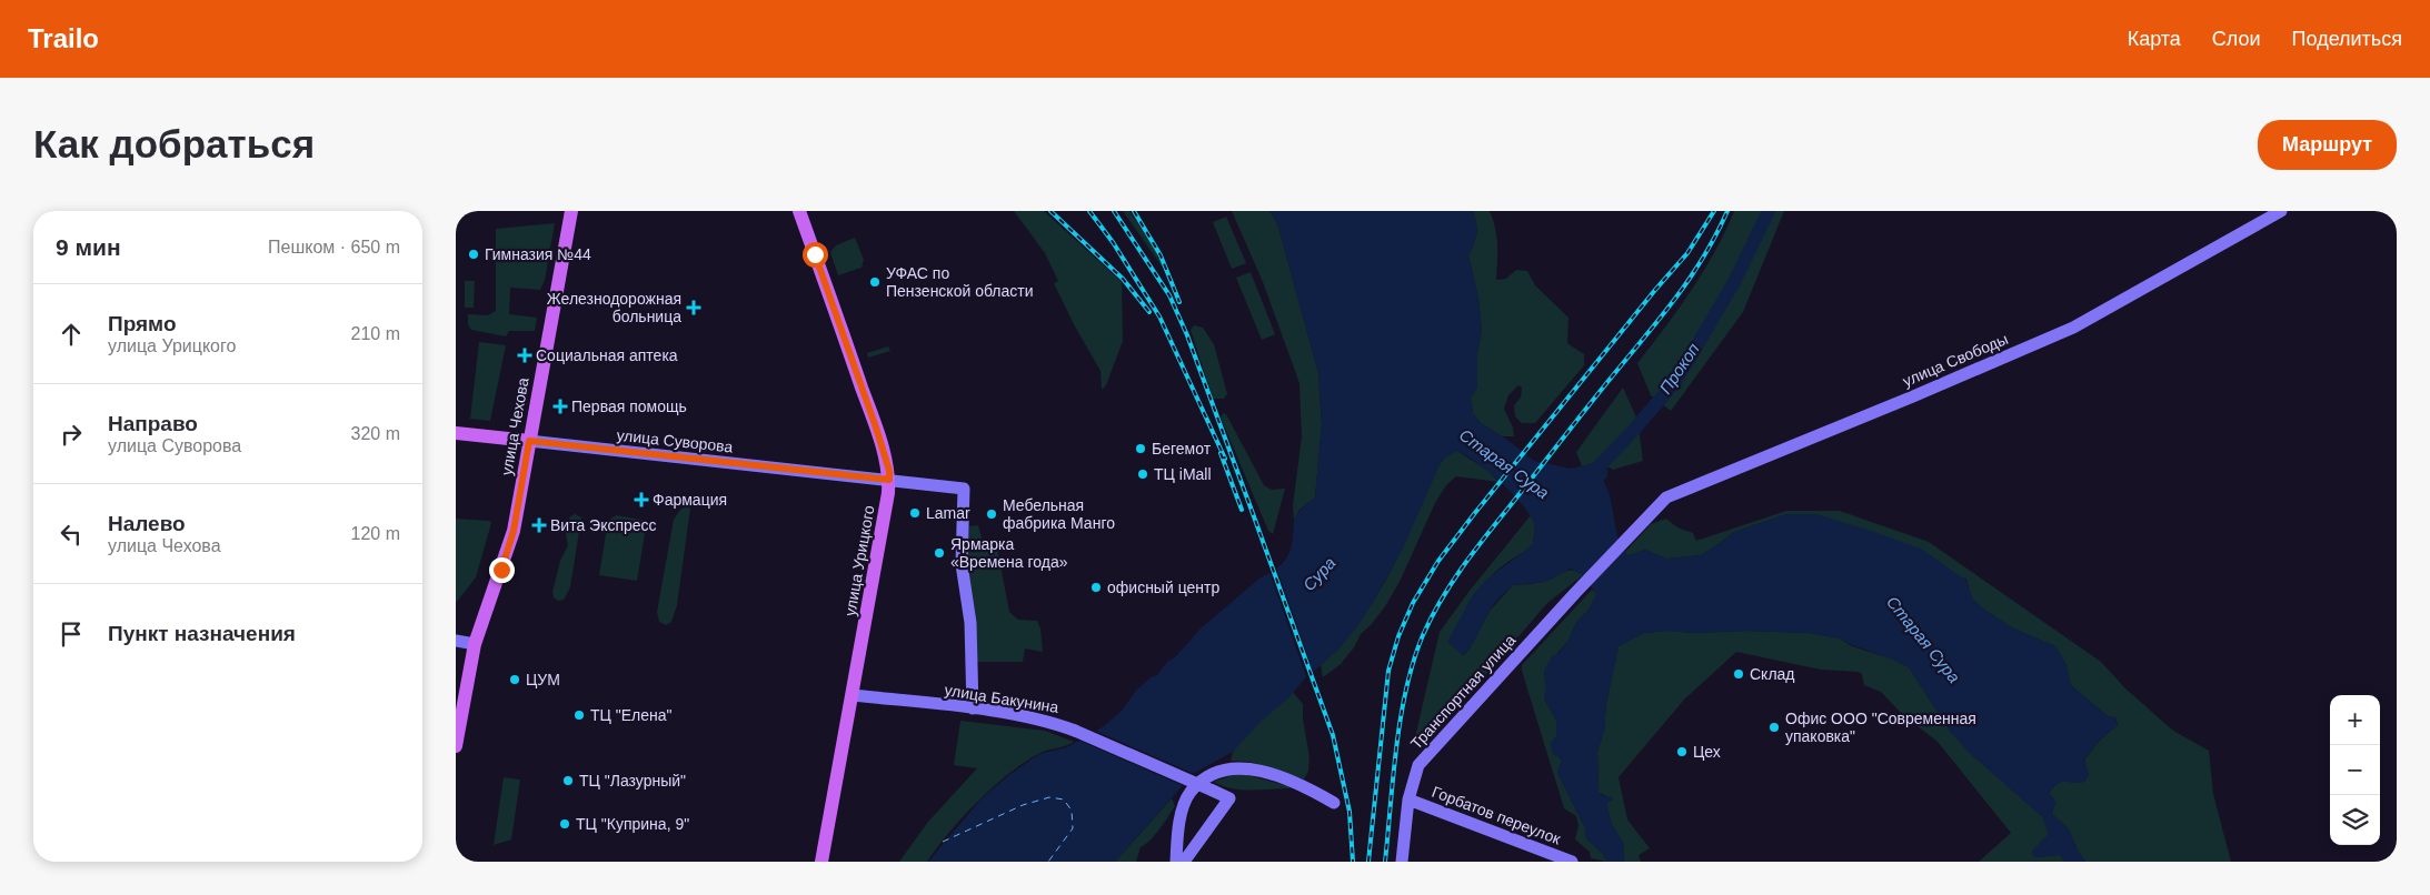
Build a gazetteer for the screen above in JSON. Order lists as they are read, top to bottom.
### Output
{
  "streets": {
    "main road": [
      "улица Свободы",
      "улица Чехова",
      "улица Суворова",
      "улица Урицкого",
      "Транспортная улица",
      "улица Бакунина",
      "Горбатов переулок"
    ]
  },
  "crossings": [
    ["улица Свободы", "Транспортная улица"],
    ["улица Чехова", "улица Суворова"],
    ["улица Суворова", "улица Урицкого"],
    ["улица Суворова", "улица Бакунина"],
    ["улица Урицкого", "улица Бакунина"],
    ["Транспортная улица", "Горбатов переулок"]
  ],
  "water": ["Прокоп", "Старая Сура", "Сура"],
  "places": {
    "other": [
      "Гимназия №44",
      "УФАС по Пензенской области",
      "Бегемот",
      "ТЦ iMall",
      "Lamar",
      "Мебельная фабрика Манго",
      "Ярмарка «Времена года»",
      "офисный центр",
      "Склад",
      "ЦУМ",
      "ТЦ \"Елена\"",
      "Офис ООО \"Современная упаковка\"",
      "Цех",
      "ТЦ \"Лазурный\"",
      "ТЦ \"Куприна, 9\""
    ],
    "health": [
      "Железнодорожная больница",
      "Социальная аптека",
      "Первая помощь",
      "Фармация",
      "Вита Экспресс"
    ]
  },
  "page": {
    "header": "Trailo",
    "nav": ["Карта", "Слои", "Поделиться"],
    "buttons": "Маршрут",
    "title": "Как добраться",
    "heading": ["9 мин", "Пешком · 650 m"],
    "list": [
      ["Прямо", "улица Урицкого", "210 m"],
      ["Направо", "улица Суворова", "320 m"],
      ["Налево", "улица Чехова", "120 m"],
      "Пункт назначения"
    ],
    "map_buttons": ["+", "−"]
  }
}
